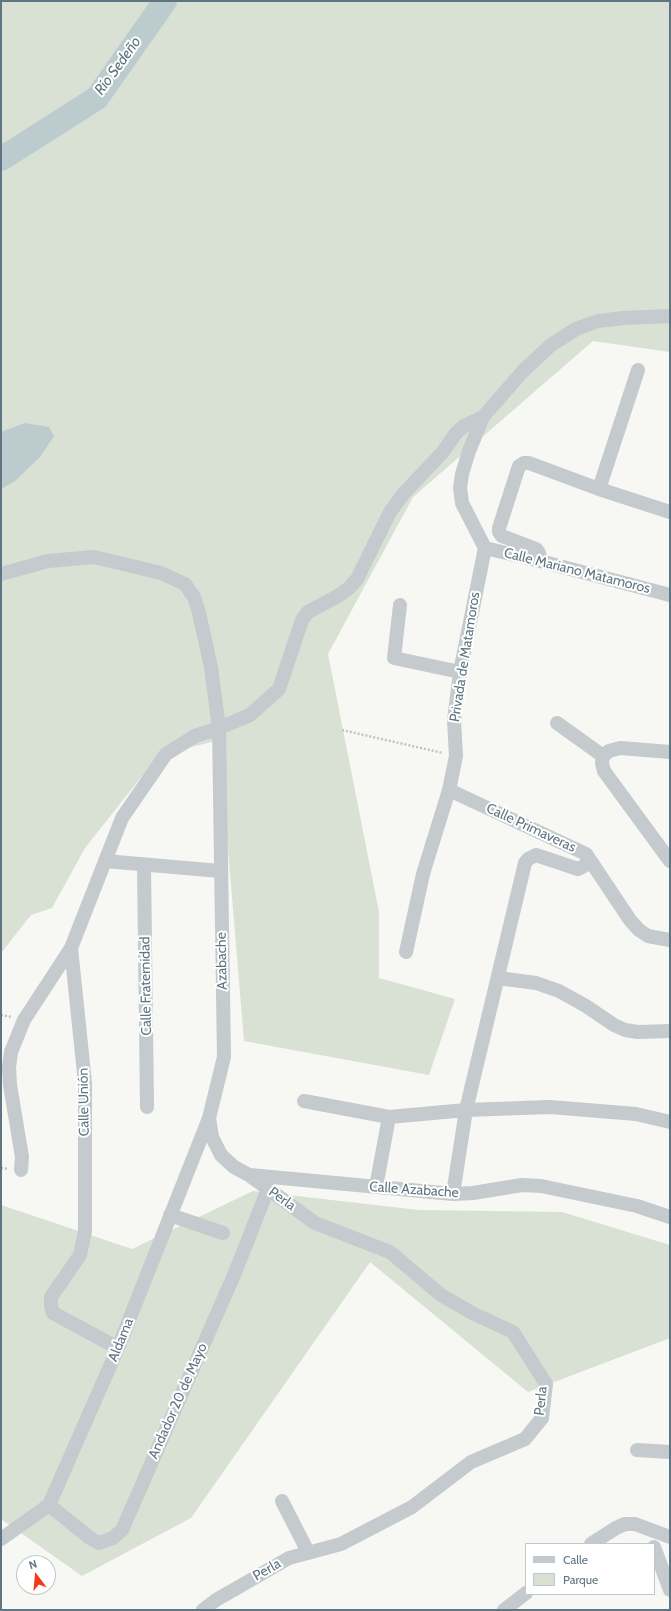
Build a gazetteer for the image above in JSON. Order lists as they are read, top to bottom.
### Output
{
  "streets": {
    "street": [
      "Calle Mariano Matamoros",
      "Privada de Matamoros",
      "Calle Primaveras",
      "Azabache",
      "Calle Fraternidad",
      "Calle Unión",
      "Calle Azabache",
      "Perla",
      "Aldama",
      "Andador 20 de Mayo"
    ]
  },
  "crossings": [
    ["Calle Mariano Matamoros", "Privada de Matamoros"],
    ["Privada de Matamoros", "Calle Primaveras"],
    ["Azabache", "Calle Azabache"],
    ["Azabache", "Perla"],
    ["Azabache", "Aldama"],
    ["Calle Unión", "Aldama"],
    ["Calle Azabache", "Perla"],
    ["Perla", "Andador 20 de Mayo"],
    ["Aldama", "Andador 20 de Mayo"]
  ],
  "water": ["Río Sedeño"],
  "legend": ["Calle", "Parque"],
  "north": "top"
}
